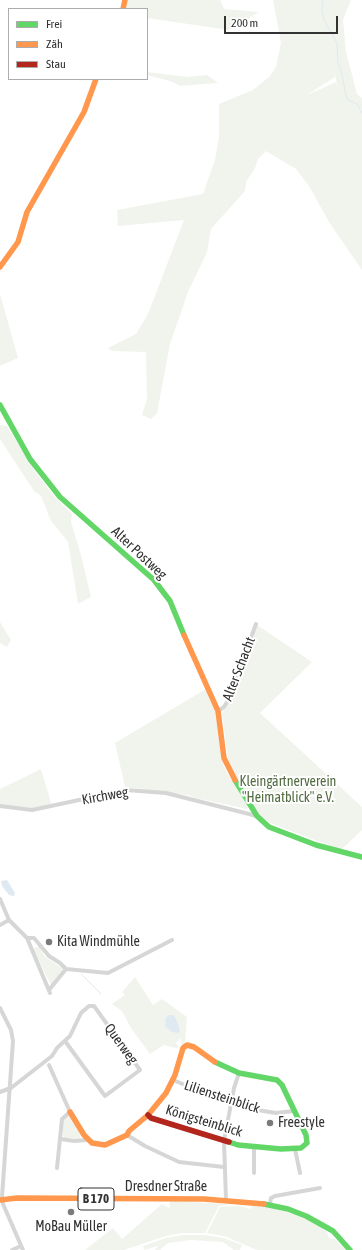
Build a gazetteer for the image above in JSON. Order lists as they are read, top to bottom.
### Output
{
  "streets": {
    "street": [
      "Alter Postweg",
      "Alter Schacht",
      "Kirchweg",
      "Querweg",
      "Liliensteinblick",
      "Königsteinblick",
      "Dresdner Straße",
      "B 170"
    ]
  },
  "crossings": [
    ["Alter Postweg", "Alter Schacht"],
    ["Alter Postweg", "Kirchweg"]
  ],
  "parks": ["Kleingärtnerverein \"Heimatblick\" e.V."],
  "places": ["Kita Windmühle", "Freestyle", "MoBau Müller"],
  "legend": ["Frei", "Zäh", "Stau"],
  "scale_bar": "200 m"
}
